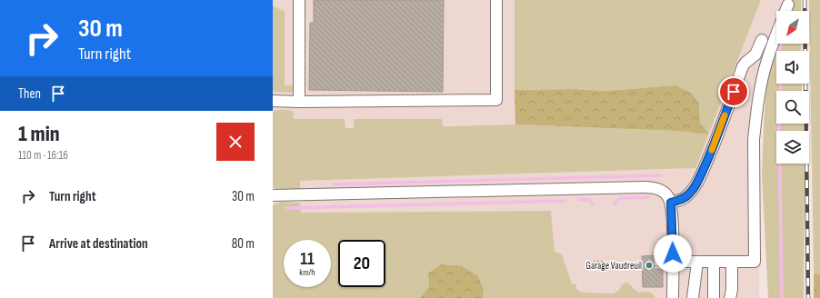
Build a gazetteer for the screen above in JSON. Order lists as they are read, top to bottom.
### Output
{
  "places": ["Garage Vaudreuil"],
  "north": "bottom left",
  "page": {
    "turn": ["30 m", "Turn right"],
    "then": "Then",
    "heading": ["1 min", "110 m · 16:16"],
    "list": [
      {
        "name": "Turn right",
        "value": "30 m"
      },
      {
        "name": "Arrive at destination",
        "value": "80 m"
      }
    ],
    "speed": "11 km/h",
    "limit": "20"
  }
}
